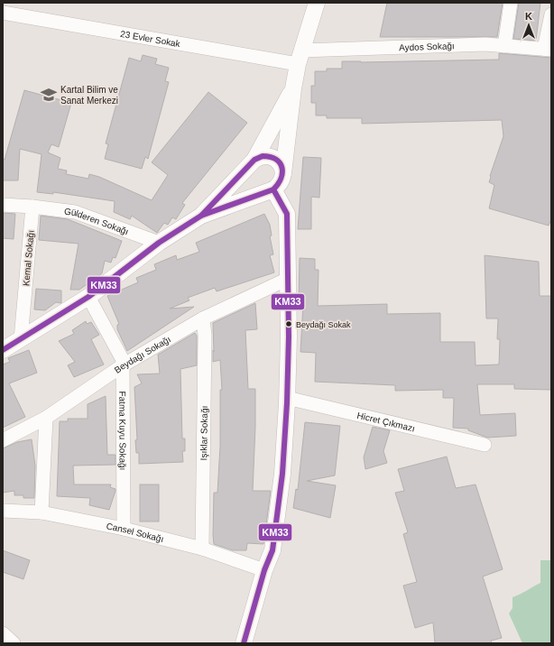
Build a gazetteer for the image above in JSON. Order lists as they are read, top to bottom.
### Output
{
  "streets": {
    "street": [
      "23 Evler Sokak",
      "Aydos Sokağı",
      "Gülderen Sokağı",
      "Kemal Sokağı",
      "Beydağı Sokağı",
      "Hicret Çıkmazı",
      "Fatma Kuyu Sokağı",
      "Işıklar Sokağı",
      "Cansel Sokağı"
    ]
  },
  "crossings": [
    ["23 Evler Sokak", "Aydos Sokağı"],
    ["Gülderen Sokağı", "Kemal Sokağı"],
    ["Beydağı Sokağı", "Fatma Kuyu Sokağı"],
    ["Beydağı Sokağı", "Işıklar Sokağı"],
    ["Fatma Kuyu Sokağı", "Cansel Sokağı"],
    ["Işıklar Sokağı", "Cansel Sokağı"]
  ],
  "places": {
    "school or university": ["Kartal Bilim ve Sanat Merkezi"],
    "other": ["Beydağı Sokak"]
  },
  "lines": ["transit line KM33"],
  "north": "top"
}
